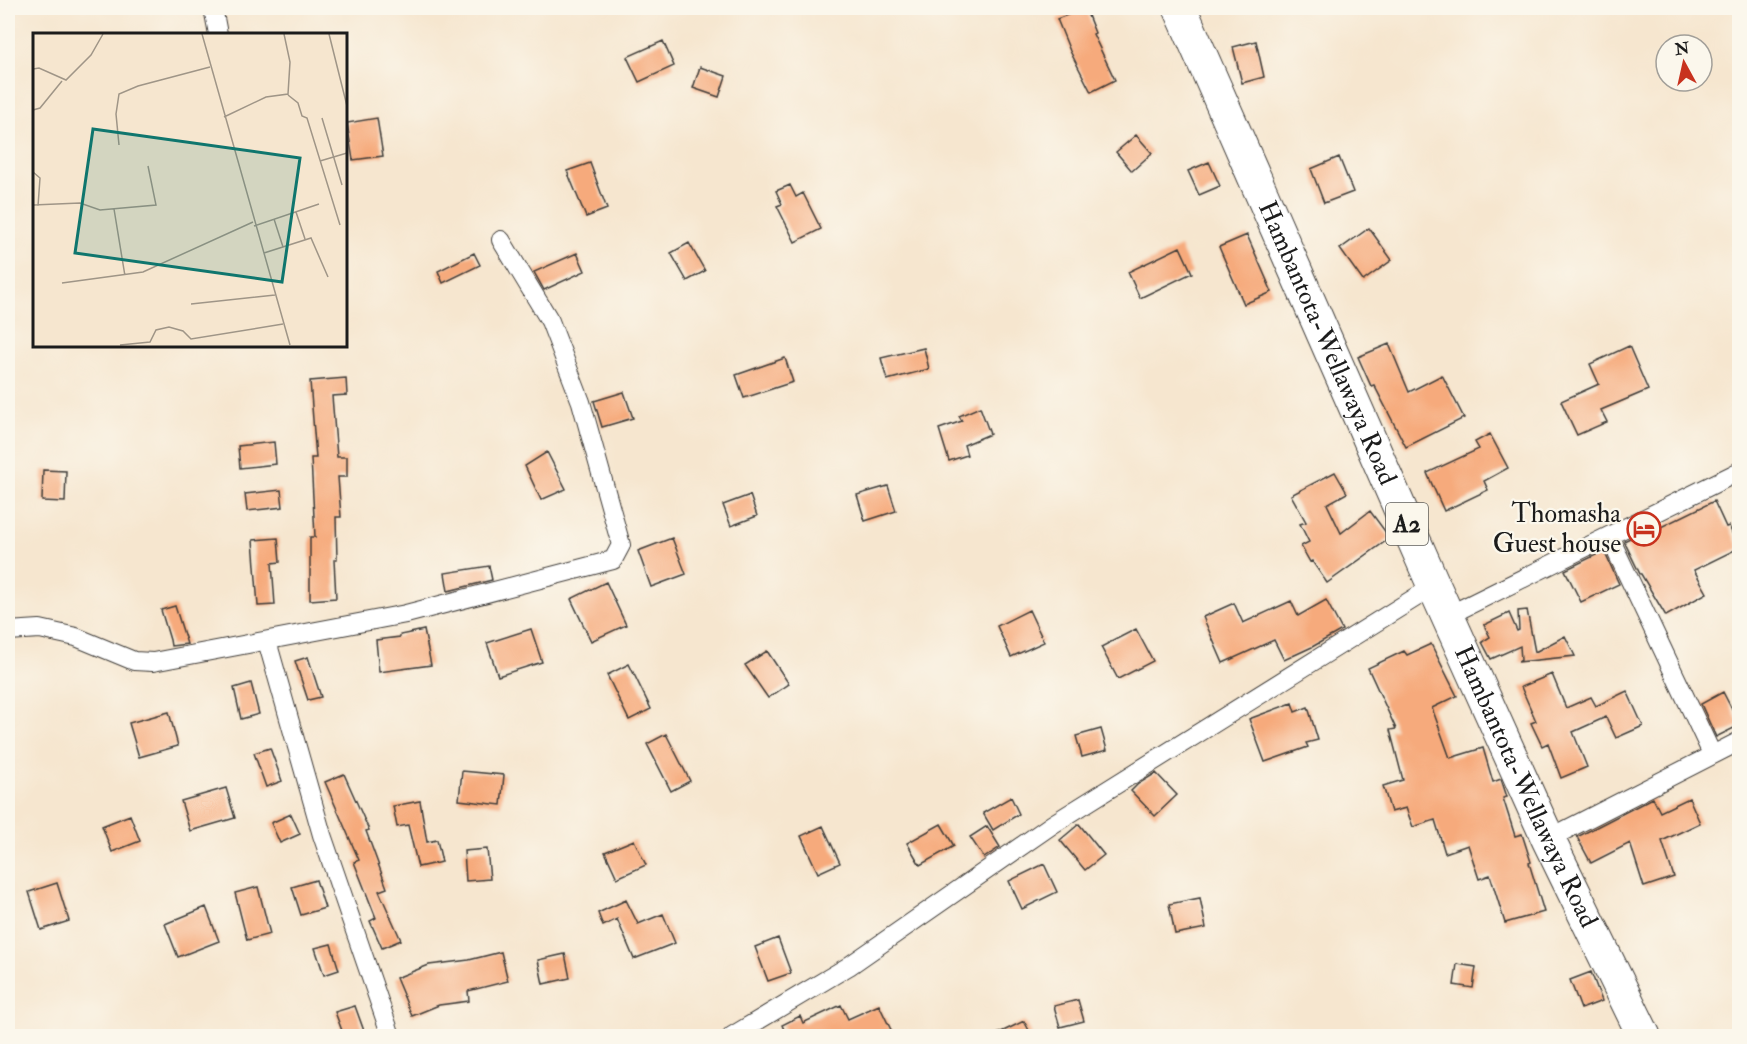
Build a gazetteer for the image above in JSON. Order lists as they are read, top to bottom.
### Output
{
  "streets": {
    "highway": ["Hambantota-Wellawaya Road", "A2"]
  },
  "places": {
    "hotel": ["Thomasha Guest house"]
  },
  "north": "top"
}
